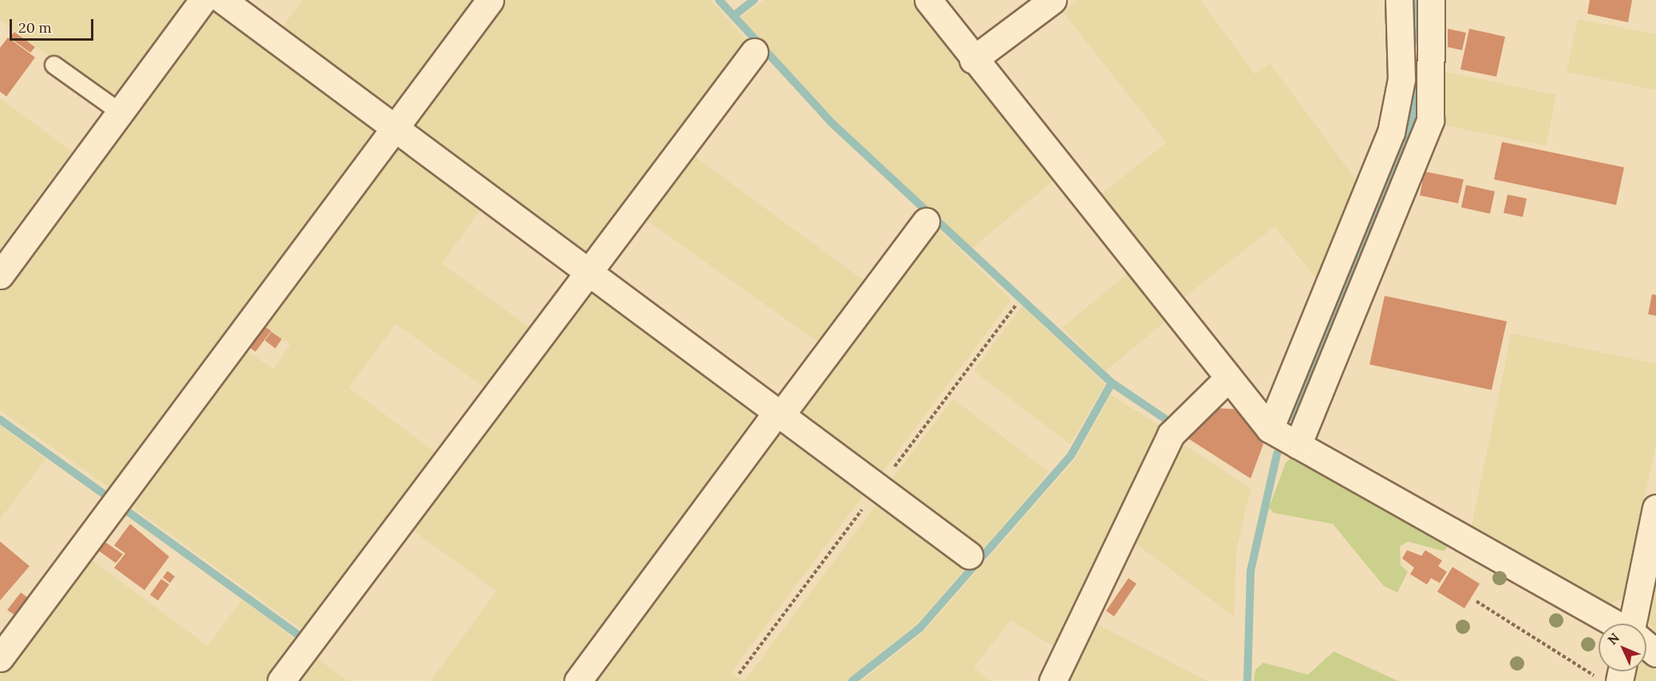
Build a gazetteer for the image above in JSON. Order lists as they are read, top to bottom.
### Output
{
  "scale_bar": "20 m",
  "north": "top left"
}
